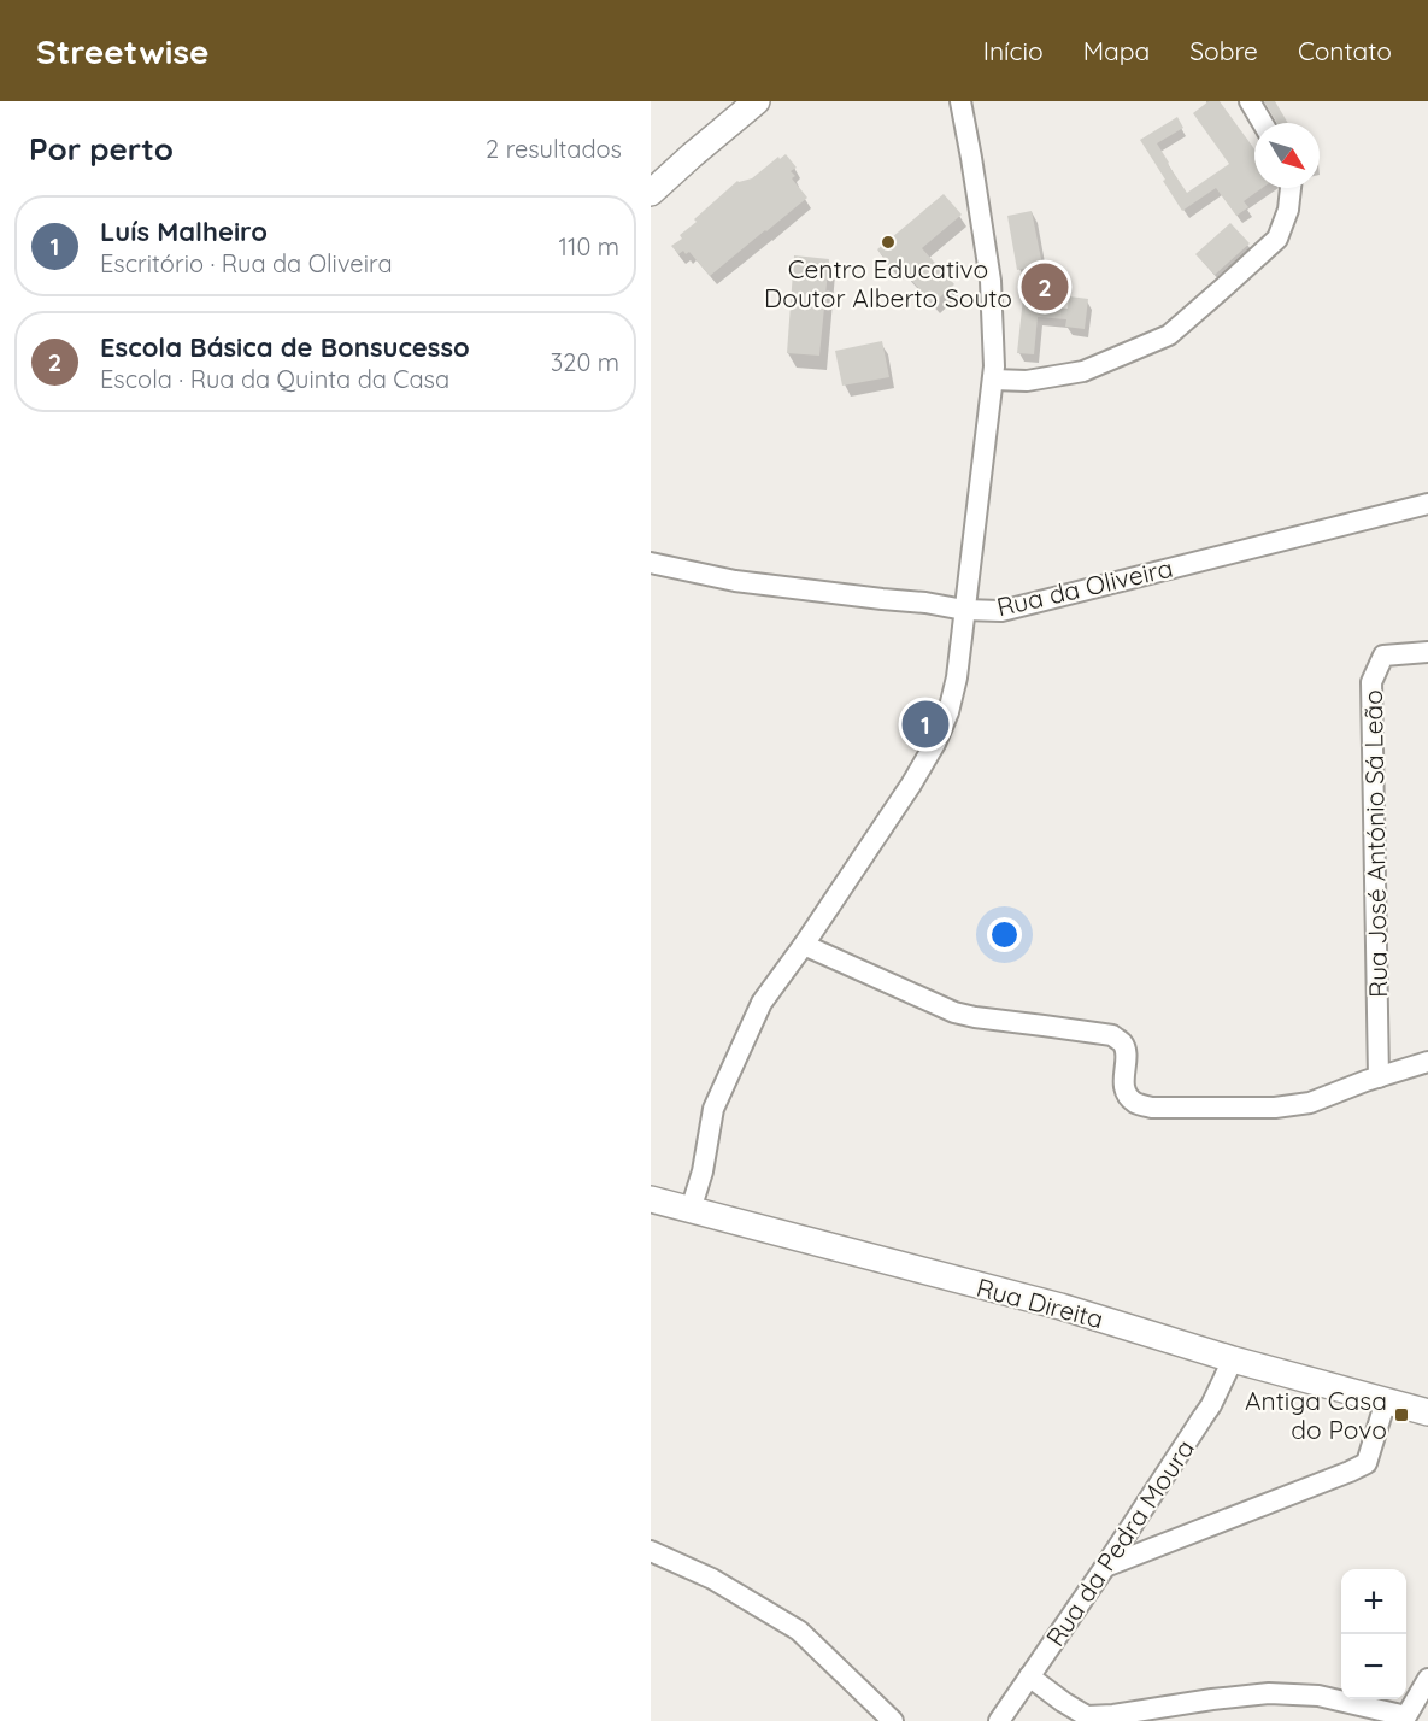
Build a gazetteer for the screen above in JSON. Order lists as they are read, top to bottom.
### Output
{
  "streets": {
    "main road": ["Rua Direita"],
    "street": ["Rua da Oliveira", "Rua José António Sá Leão", "Rua da Pedra Moura"]
  },
  "crossings": [
    ["Rua Direita", "Rua da Pedra Moura"]
  ],
  "places": {
    "other": ["Centro Educativo Doutor Alberto Souto"],
    "transit": ["Antiga Casa do Povo"]
  },
  "north": "bottom right",
  "page": {
    "header": "Streetwise",
    "nav": [
      "Início",
      "Mapa",
      "Sobre",
      "Contato"
    ],
    "heading": ["Por perto", "2 resultados"],
    "list": [
      {
        "mark": "1",
        "name": "Luís Malheiro",
        "note": "Escritório · Rua da Oliveira",
        "value": "110 m"
      },
      {
        "mark": "2",
        "name": "Escola Básica de Bonsucesso",
        "note": "Escola · Rua da Quinta da Casa",
        "value": "320 m"
      }
    ],
    "pins": ["2", "1"],
    "map_buttons": ["+", "−"]
  }
}
